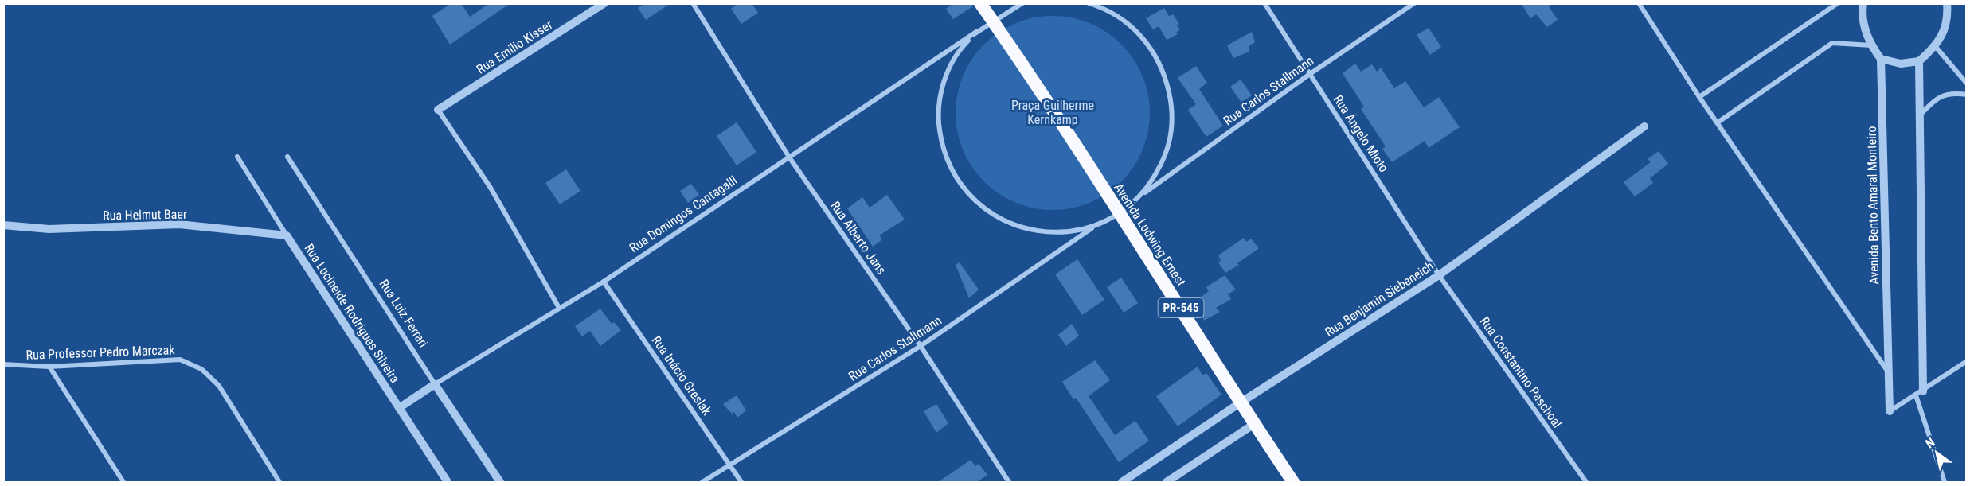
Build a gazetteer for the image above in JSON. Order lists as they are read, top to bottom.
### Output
{
  "streets": {
    "highway": ["Avenida Ludwing Ernest", "PR-545"],
    "street": [
      "Rua Emilio Kisser",
      "Rua Carlos Stallmann",
      "Rua Ángelo Mioto",
      "Avenida Bento Amaral Monteiro",
      "Rua Domingos Cantagalli",
      "Rua Helmut Baer",
      "Rua Alberto Jans",
      "Rua Benjamin Siebeneich",
      "Rua Lucineide Rodrigues Silveira",
      "Rua Luiz Ferrari",
      "Rua Professor Pedro Marczak",
      "Rua Constantino Paschoal",
      "Rua Inácio Greslak"
    ]
  },
  "crossings": [
    ["Rua Carlos Stallmann", "Rua Ángelo Mioto"],
    ["Rua Carlos Stallmann", "Rua Alberto Jans"],
    ["Rua Carlos Stallmann", "Rua Inácio Greslak"],
    ["Rua Ángelo Mioto", "Rua Benjamin Siebeneich"],
    ["Rua Ángelo Mioto", "Rua Constantino Paschoal"],
    ["Rua Domingos Cantagalli", "Rua Alberto Jans"],
    ["Rua Domingos Cantagalli", "Rua Lucineide Rodrigues Silveira"],
    ["Rua Domingos Cantagalli", "Rua Luiz Ferrari"],
    ["Rua Domingos Cantagalli", "Rua Inácio Greslak"],
    ["Rua Helmut Baer", "Rua Lucineide Rodrigues Silveira"],
    ["Avenida Ludwing Ernest", "Rua Benjamin Siebeneich"],
    ["Rua Benjamin Siebeneich", "Rua Constantino Paschoal"]
  ],
  "parks": ["Praça Guilherme Kernkamp"],
  "north": "top left"
}
